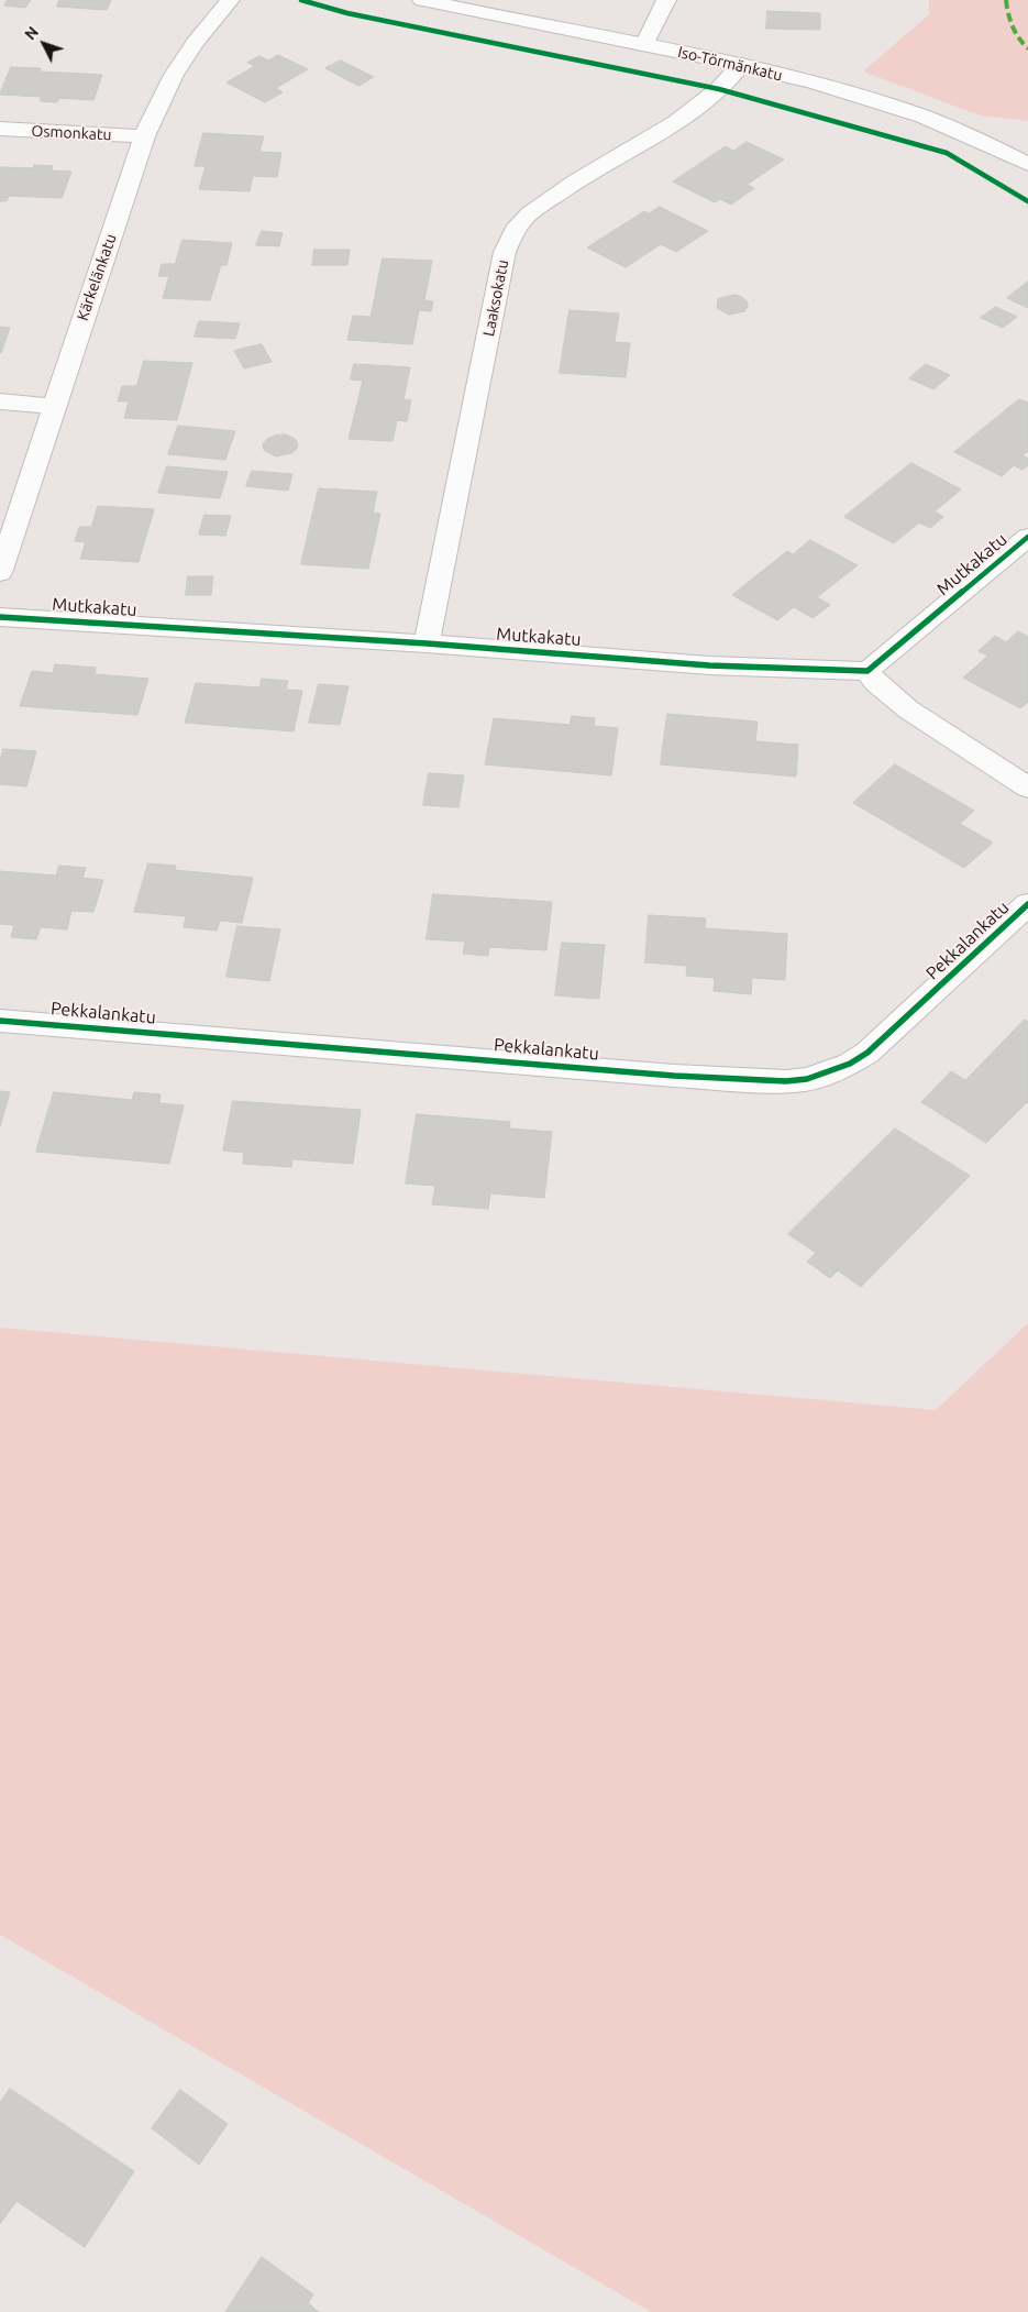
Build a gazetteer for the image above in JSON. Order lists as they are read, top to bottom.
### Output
{
  "streets": {
    "street": [
      "Iso-Törmänkatu",
      "Osmonkatu",
      "Kärkelänkatu",
      "Laaksokatu",
      "Mutkakatu",
      "Pekkalankatu"
    ]
  },
  "crossings": [
    ["Iso-Törmänkatu", "Laaksokatu"],
    ["Osmonkatu", "Kärkelänkatu"],
    ["Laaksokatu", "Mutkakatu"]
  ],
  "north": "top left"
}
